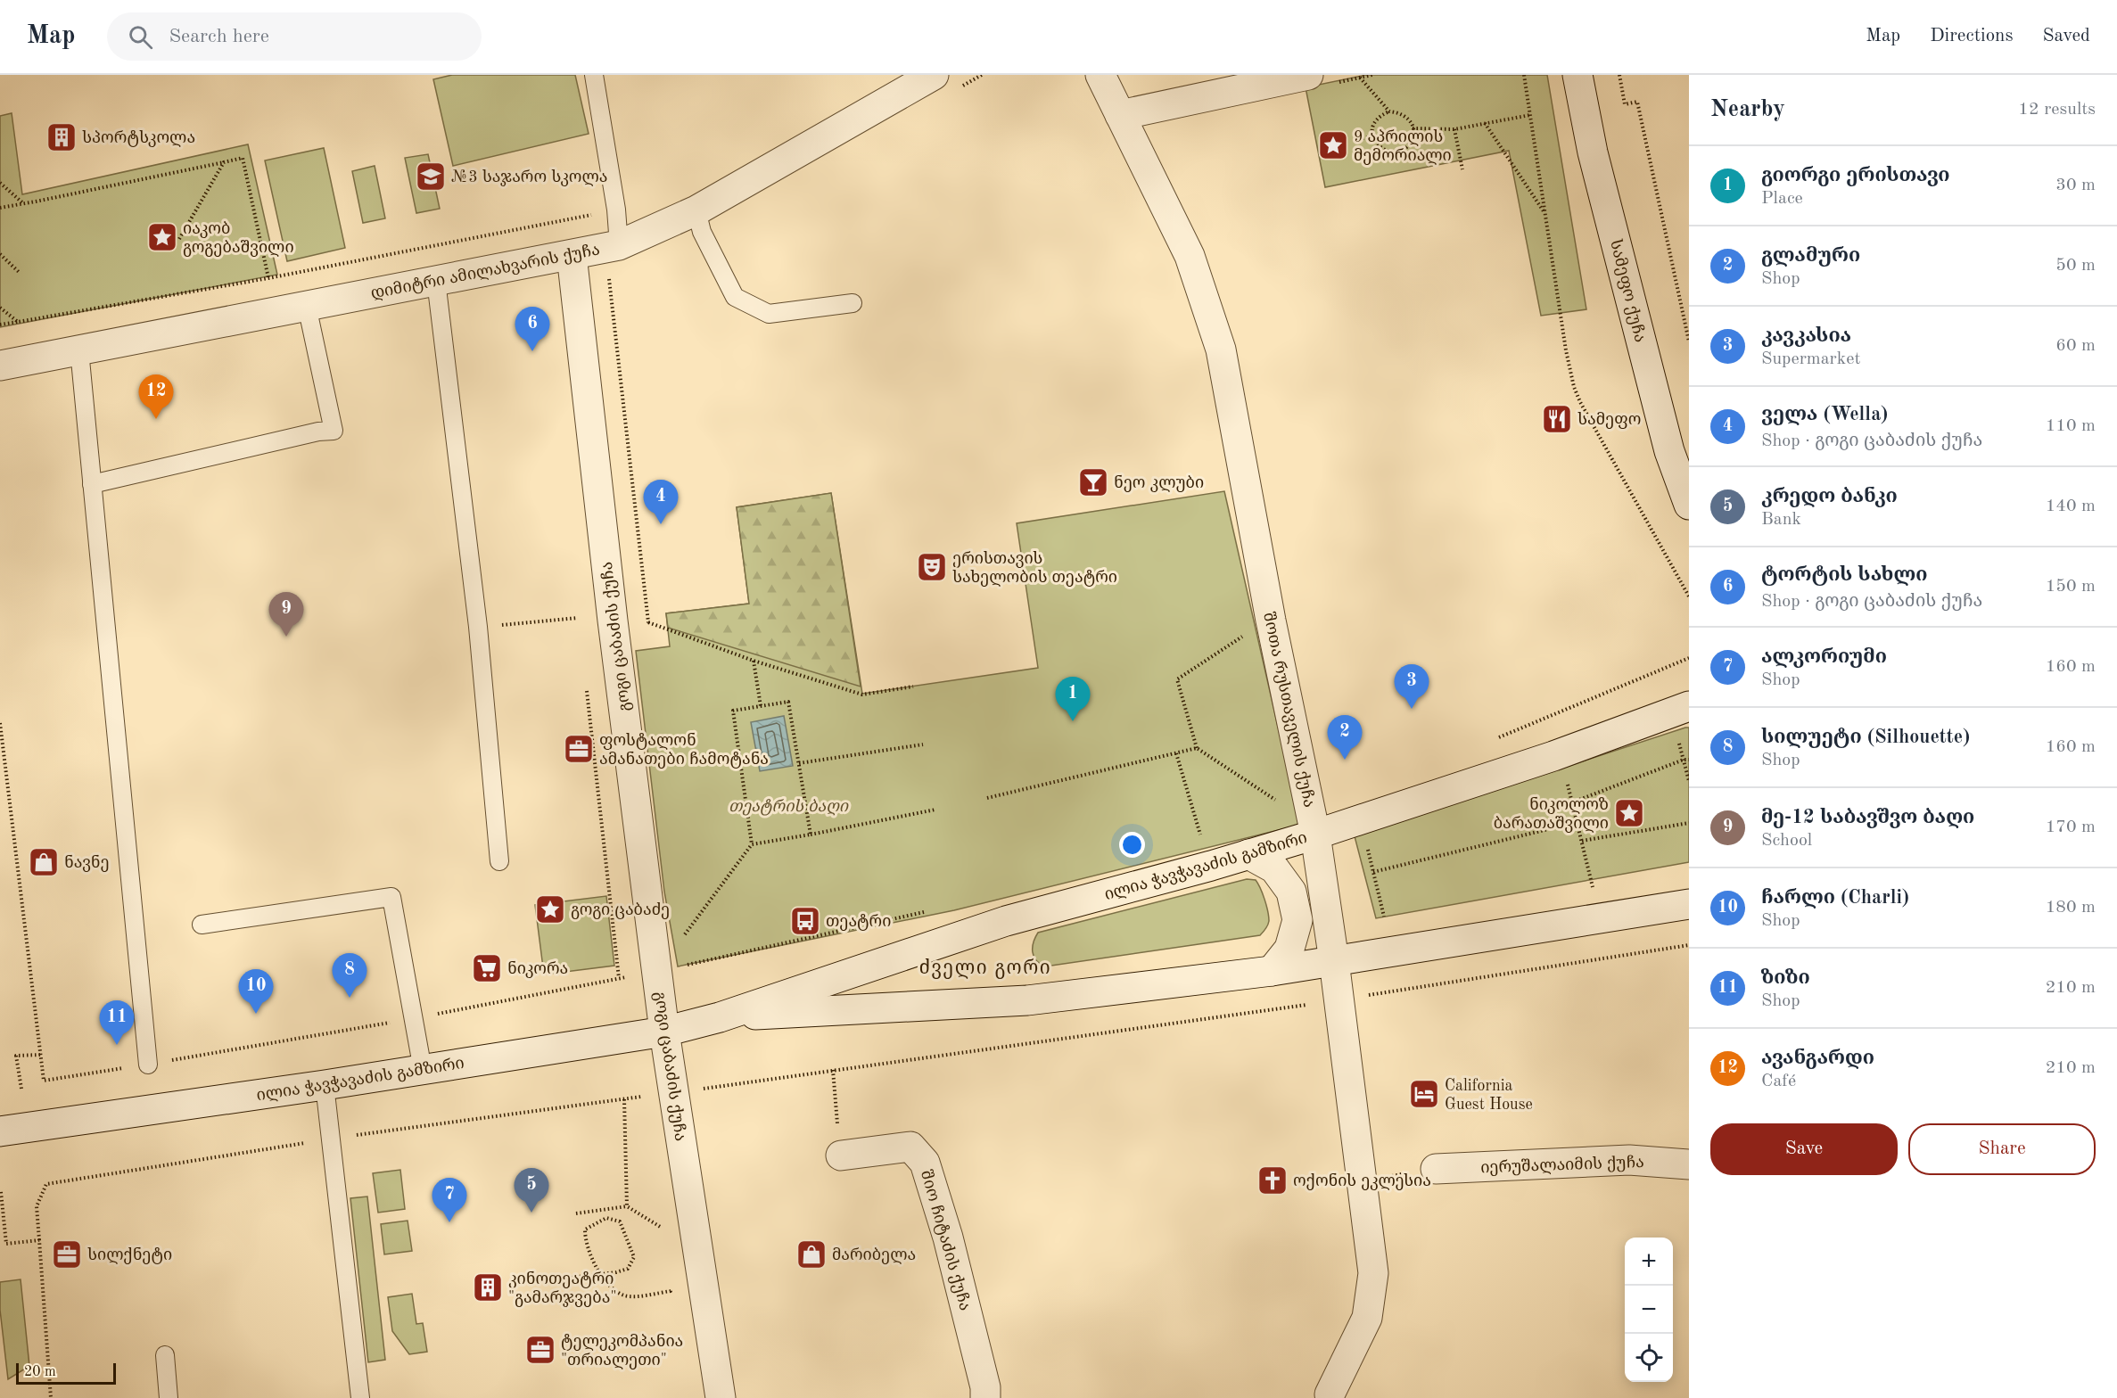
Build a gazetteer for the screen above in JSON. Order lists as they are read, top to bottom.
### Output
{
  "streets": {
    "street": [
      "დიმიტრი ამილახვარის ქუჩა",
      "სამეფო ქუჩა",
      "გოგი ცაბაძის ქუჩა",
      "შოთა რუსთაველის ქუჩა",
      "ილია ჭავჭავაძის გამზირი",
      "იერუშალაიმის ქუჩა",
      "შიო ჩიტაძის ქუჩა"
    ]
  },
  "crossings": [
    ["დიმიტრი ამილახვარის ქუჩა", "გოგი ცაბაძის ქუჩა"],
    ["გოგი ცაბაძის ქუჩა", "ილია ჭავჭავაძის გამზირი"],
    ["შოთა რუსთაველის ქუჩა", "ილია ჭავჭავაძის გამზირი"]
  ],
  "districts": ["ძველი გორი"],
  "parks": ["თეატრის ბაღი"],
  "places": {
    "building": ["სპორტსკოლა", "კინოთეატრი \"გამარჯვება\""],
    "place": [
      "9 აპრილის მემორიალი",
      "იაკობ გოგებაშვილი",
      "ნიკოლოზ ბარათაშვილი",
      "გოგი ცაბაძე"
    ],
    "school or university": ["№3 საჯარო სკოლა"],
    "restaurant": ["სამეფო"],
    "bar": ["ნეო კლუბი"],
    "theatre": ["ერისთავის სახელობის თეატრი"],
    "office": ["ფოსტალონ ამანათები ჩამოტანა", "სილქნეტი", "ტელეკომპანია \"თრიალეთი\""],
    "shop": ["ნავნე", "მარიბელა"],
    "bus stop": ["თეატრი"],
    "supermarket": ["ნიკორა"],
    "hotel": ["California Guest House"],
    "church": ["ოქონის ეკლესია"]
  },
  "scale_bar": "20 m",
  "page": {
    "header": "Map",
    "search": "Search here",
    "nav": ["Map", "Directions", "Saved"],
    "heading": ["Nearby", "12 results"],
    "list": [
      {
        "mark": "1",
        "name": "გიორგი ერისთავი",
        "note": "Place",
        "value": "30 m"
      },
      {
        "mark": "2",
        "name": "გლამური",
        "note": "Shop",
        "value": "50 m"
      },
      {
        "mark": "3",
        "name": "კავკასია",
        "note": "Supermarket",
        "value": "60 m"
      },
      {
        "mark": "4",
        "name": "ველა (Wella)",
        "note": "Shop · გოგი ცაბაძის ქუჩა",
        "value": "110 m"
      },
      {
        "mark": "5",
        "name": "კრედო ბანკი",
        "note": "Bank",
        "value": "140 m"
      },
      {
        "mark": "6",
        "name": "ტორტის სახლი",
        "note": "Shop · გოგი ცაბაძის ქუჩა",
        "value": "150 m"
      },
      {
        "mark": "7",
        "name": "ალკორიუმი",
        "note": "Shop",
        "value": "160 m"
      },
      {
        "mark": "8",
        "name": "სილუეტი (Silhouette)",
        "note": "Shop",
        "value": "160 m"
      },
      {
        "mark": "9",
        "name": "მე-12 საბავშვო ბაღი",
        "note": "School",
        "value": "170 m"
      },
      {
        "mark": "10",
        "name": "ჩარლი (Charli)",
        "note": "Shop",
        "value": "180 m"
      },
      {
        "mark": "11",
        "name": "ზიზი",
        "note": "Shop",
        "value": "210 m"
      },
      {
        "mark": "12",
        "name": "ავანგარდი",
        "note": "Café",
        "value": "210 m"
      }
    ],
    "pins": [
      "6",
      "12",
      "4",
      "9",
      "3",
      "1",
      "2",
      "8",
      "10",
      "11",
      "5",
      "7"
    ],
    "buttons": ["Save", "Share"],
    "map_buttons": ["+", "−"],
    "scale": "20 m"
  }
}
